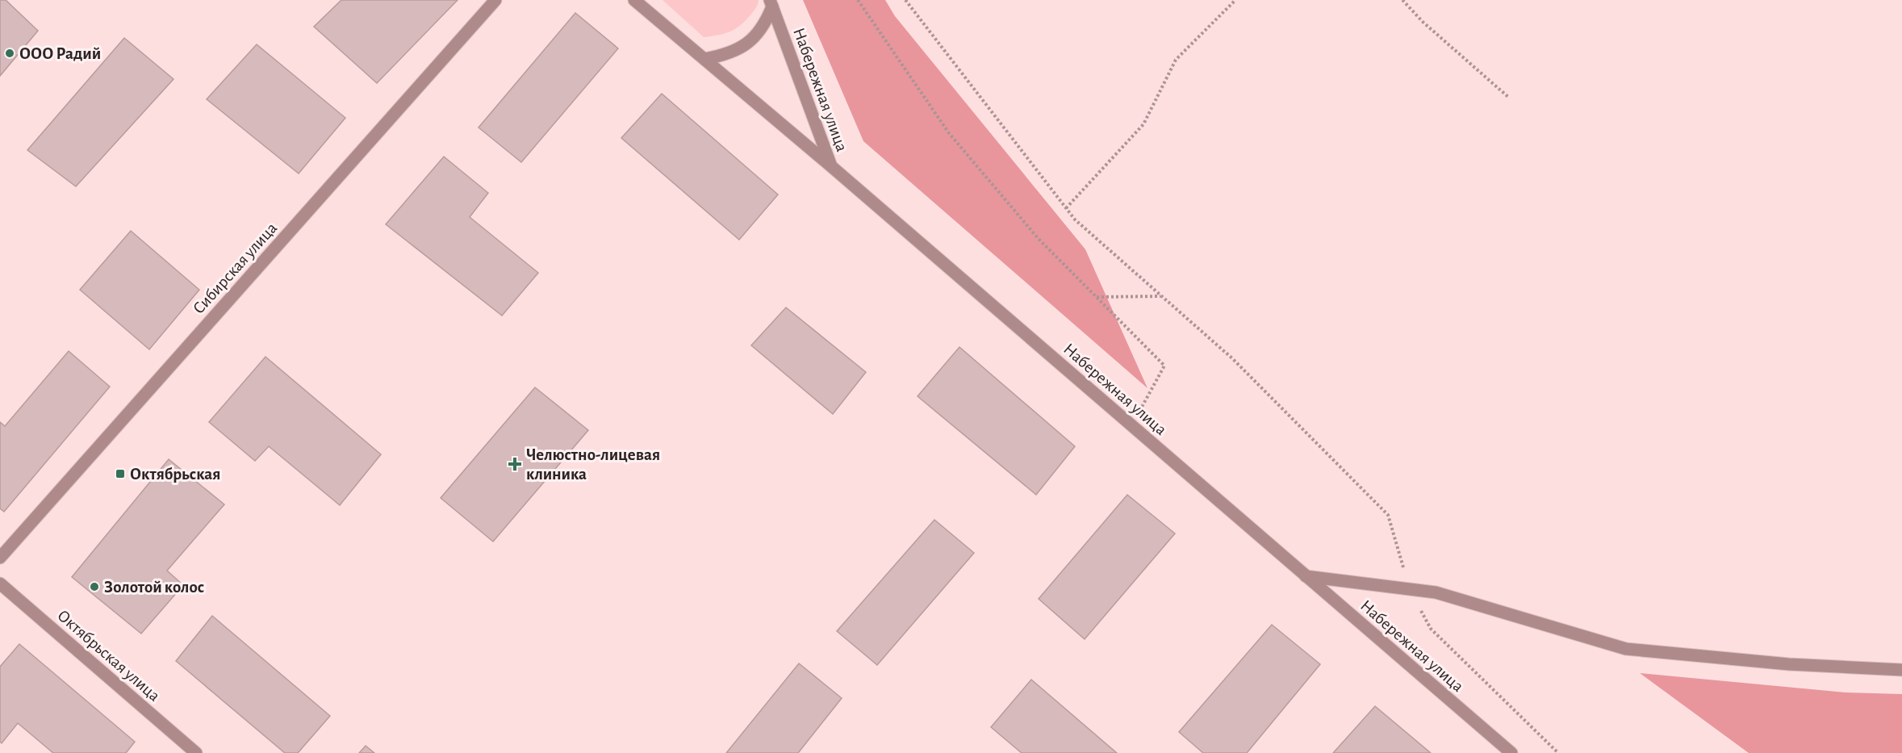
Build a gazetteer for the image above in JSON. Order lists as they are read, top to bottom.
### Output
{
  "streets": {
    "street": ["Набережная улица", "Сибирская улица", "Октябрьская улица"]
  },
  "places": {
    "other": ["ООО Радий", "Золотой колос"],
    "health": ["Челюстно-лицевая клиника"],
    "transit": ["Октябрьская"]
  }
}
